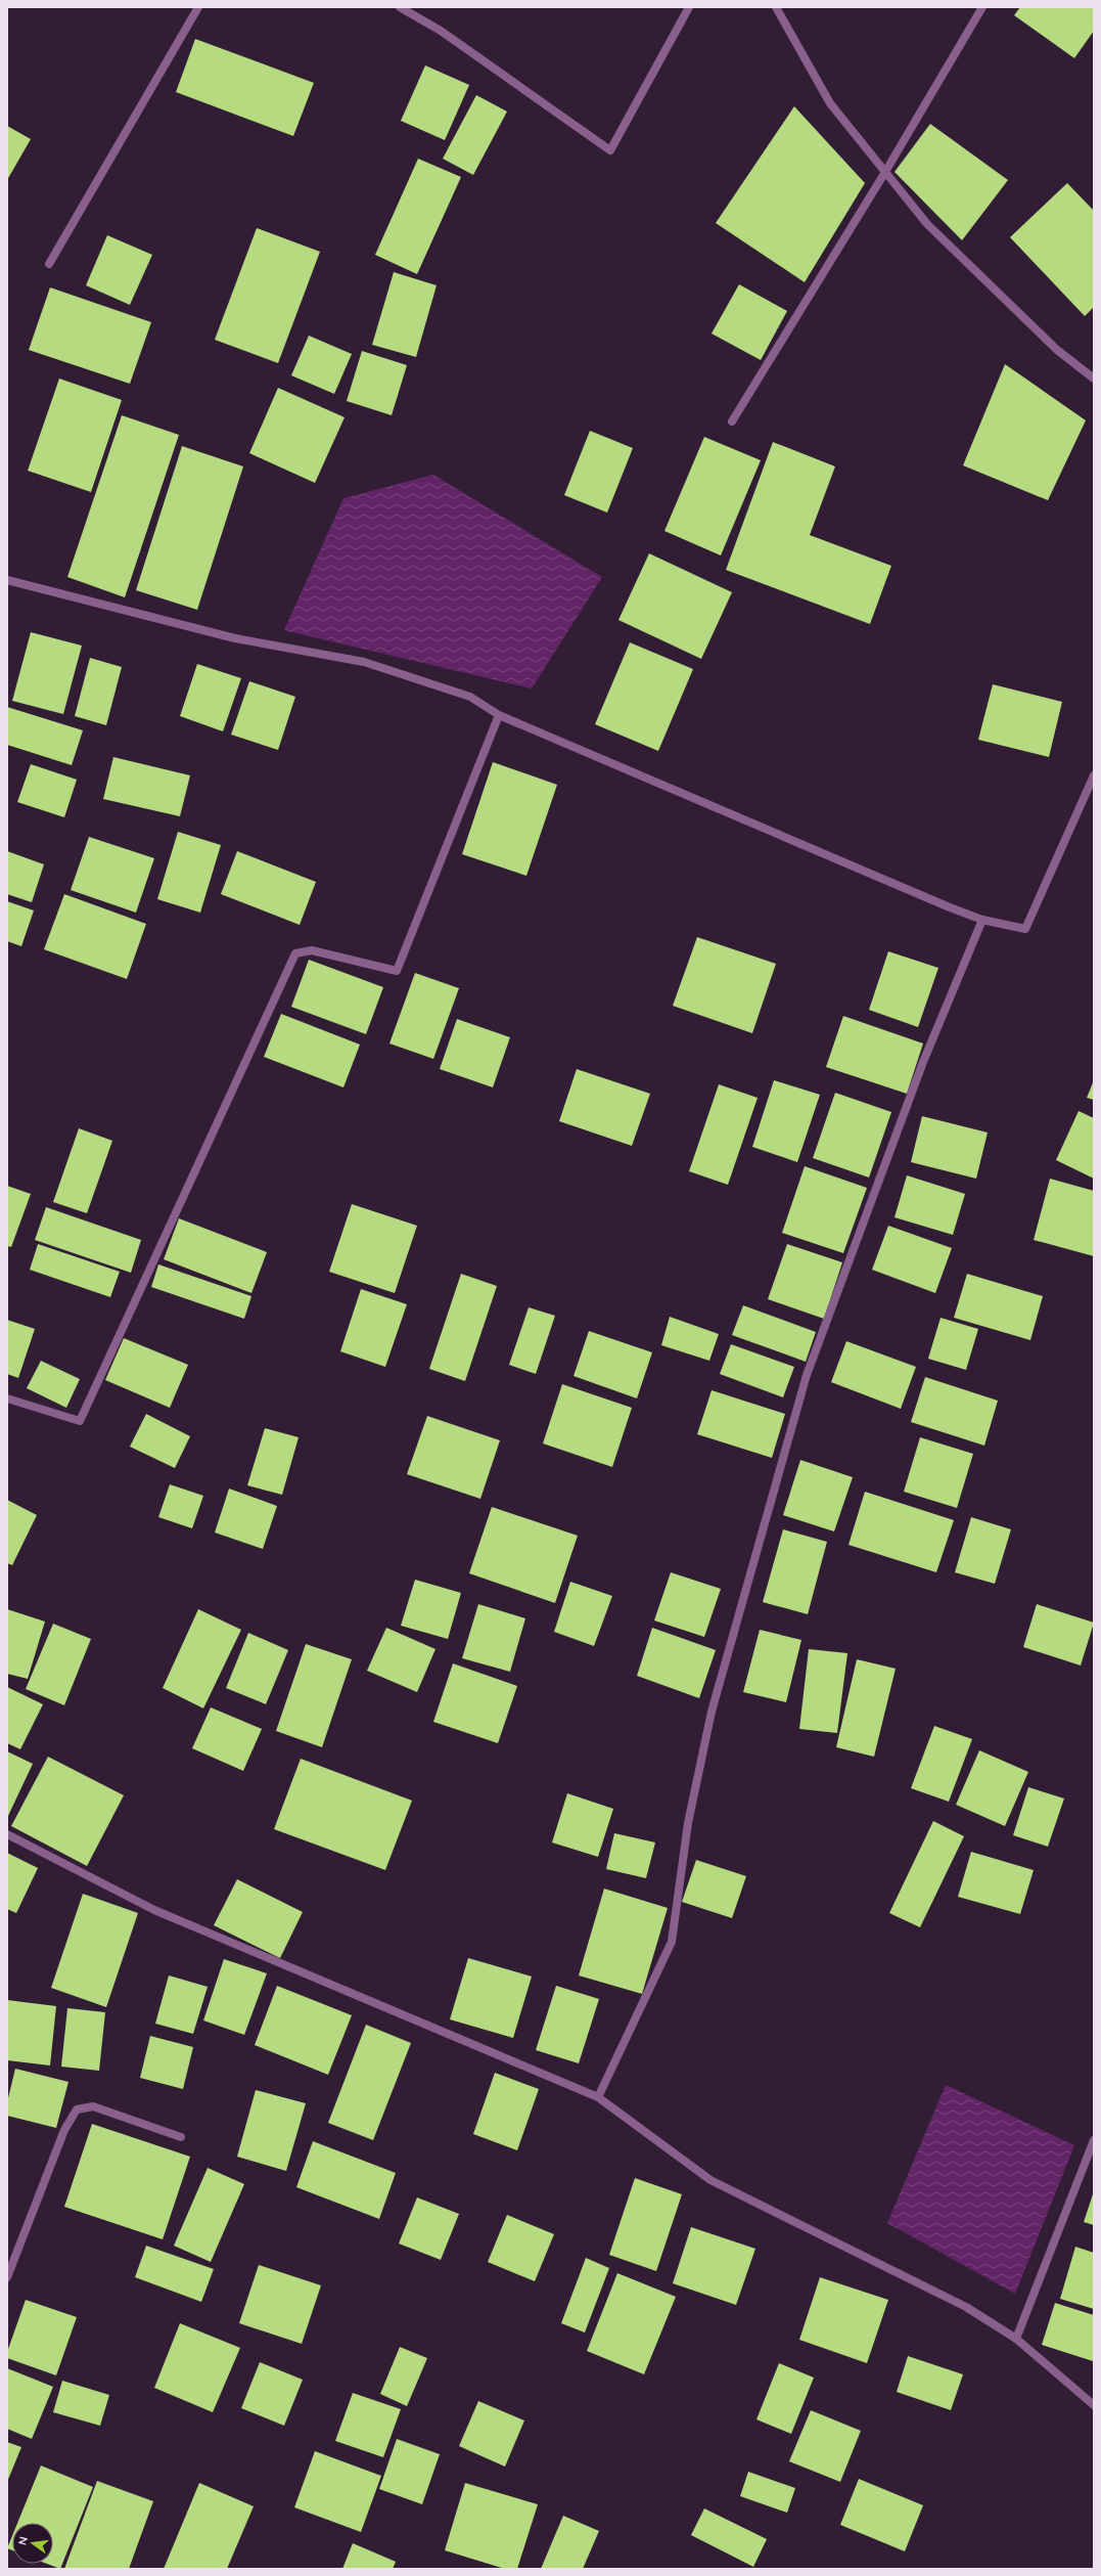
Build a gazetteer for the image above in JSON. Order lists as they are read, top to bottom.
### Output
{
  "north": "left"
}
